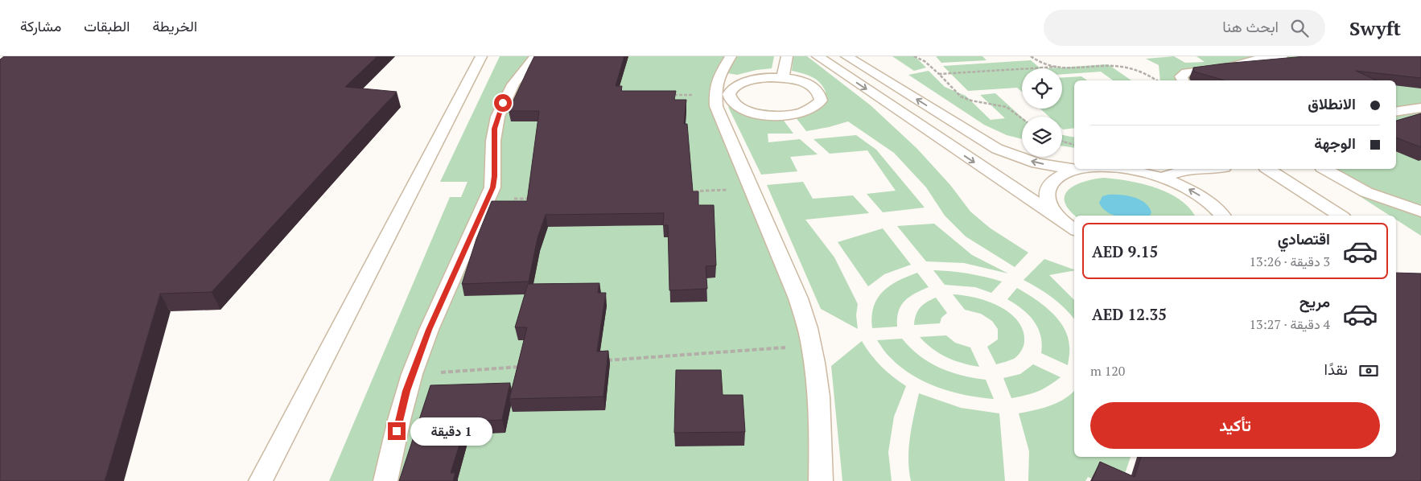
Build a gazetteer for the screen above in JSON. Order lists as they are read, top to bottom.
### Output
{
  "page": {
    "header": "Swyft",
    "search": "ابحث هنا",
    "nav": ["الخريطة", "الطبقات", "مشاركة"],
    "banner": ["الانطلاق", "الوجهة"],
    "list": [
      {
        "name": "اقتصادي",
        "note": "3 دقيقة · 13:26",
        "value": "AED 9.15"
      },
      {
        "name": "مريح",
        "note": "4 دقيقة · 13:27",
        "value": "AED 12.35"
      }
    ],
    "pay": ["نقدًا", "120 m"],
    "buttons": "تأكيد",
    "bubble": "1 دقيقة"
  }
}
